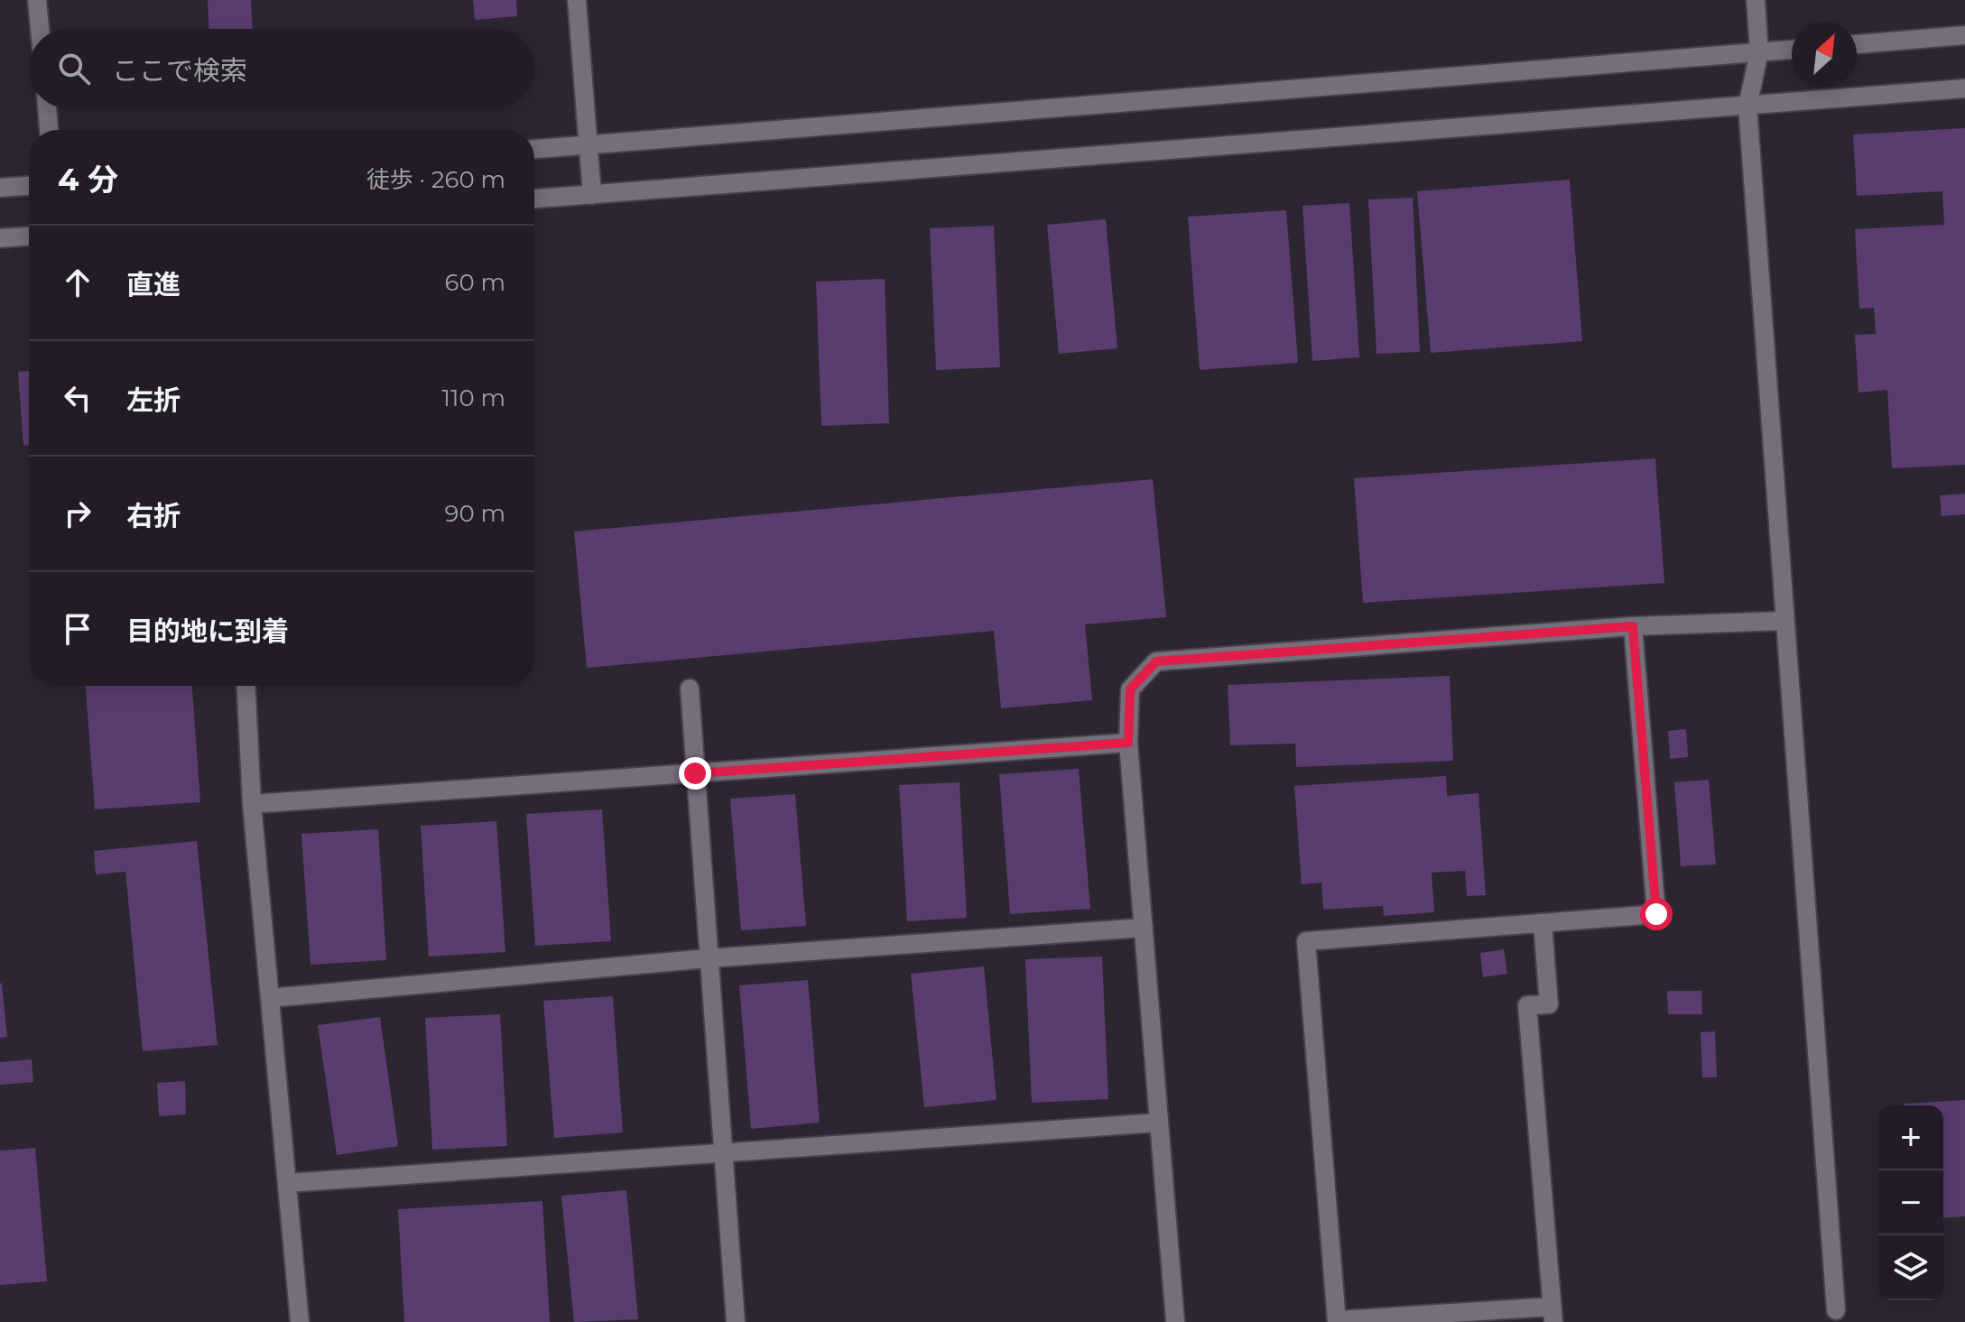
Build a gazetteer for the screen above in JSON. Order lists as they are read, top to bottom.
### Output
{
  "north": "top right",
  "page": {
    "search": "ここで検索",
    "heading": ["4 分", "徒歩 · 260 m"],
    "list": [
      ["直進", "60 m"],
      ["左折", "110 m"],
      ["右折", "90 m"],
      "目的地に到着"
    ],
    "map_buttons": ["+", "−"]
  }
}
